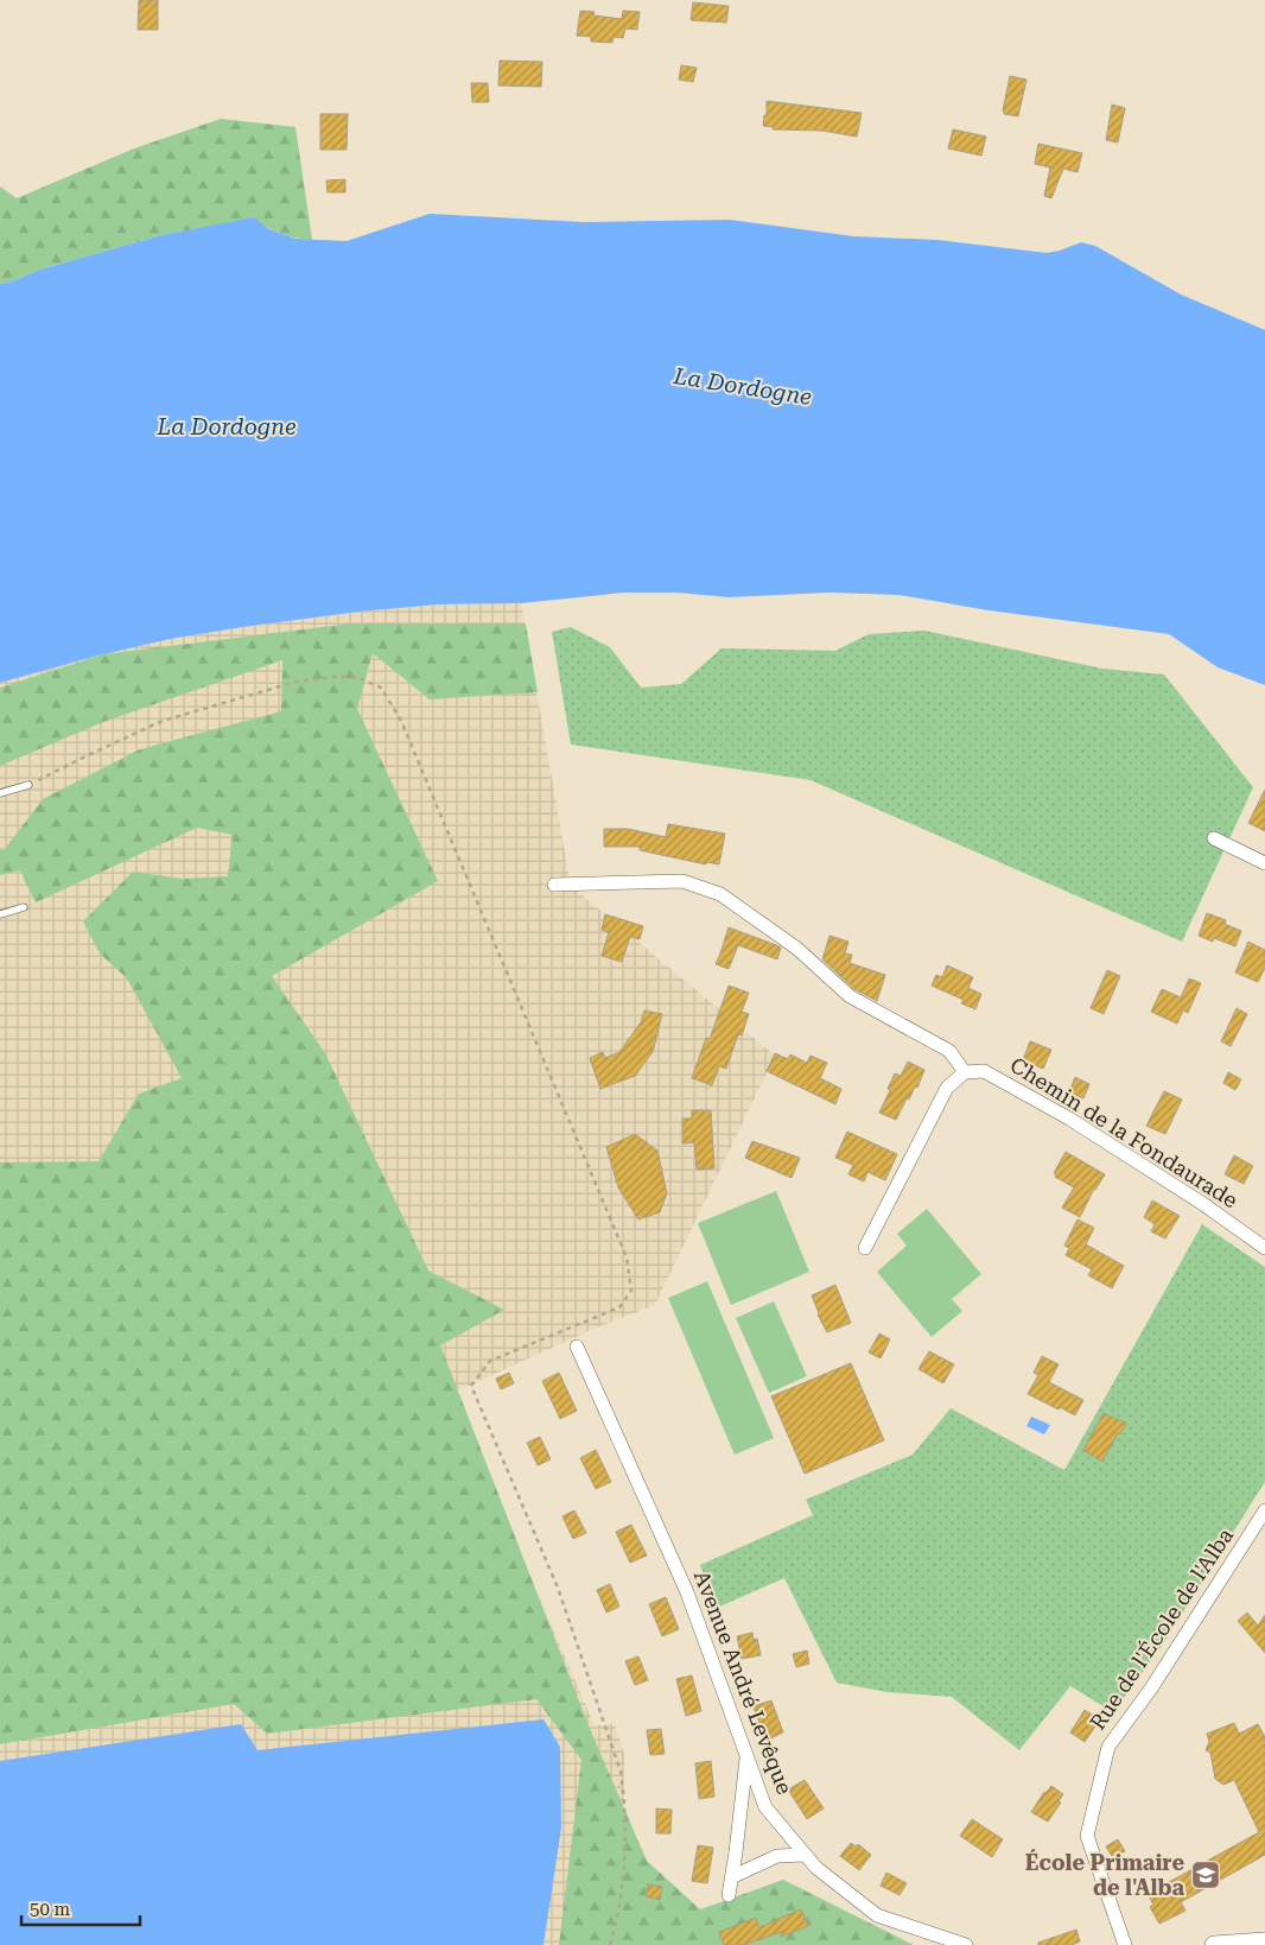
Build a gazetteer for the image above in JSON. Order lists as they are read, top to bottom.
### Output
{
  "streets": {
    "street": ["Chemin de la Fondaurade", "Rue de l'École de l'Alba", "Avenue André Levêque"]
  },
  "water": ["La Dordogne"],
  "places": {
    "school or university": ["École Primaire de l'Alba"]
  },
  "scale_bar": "50 m"
}
